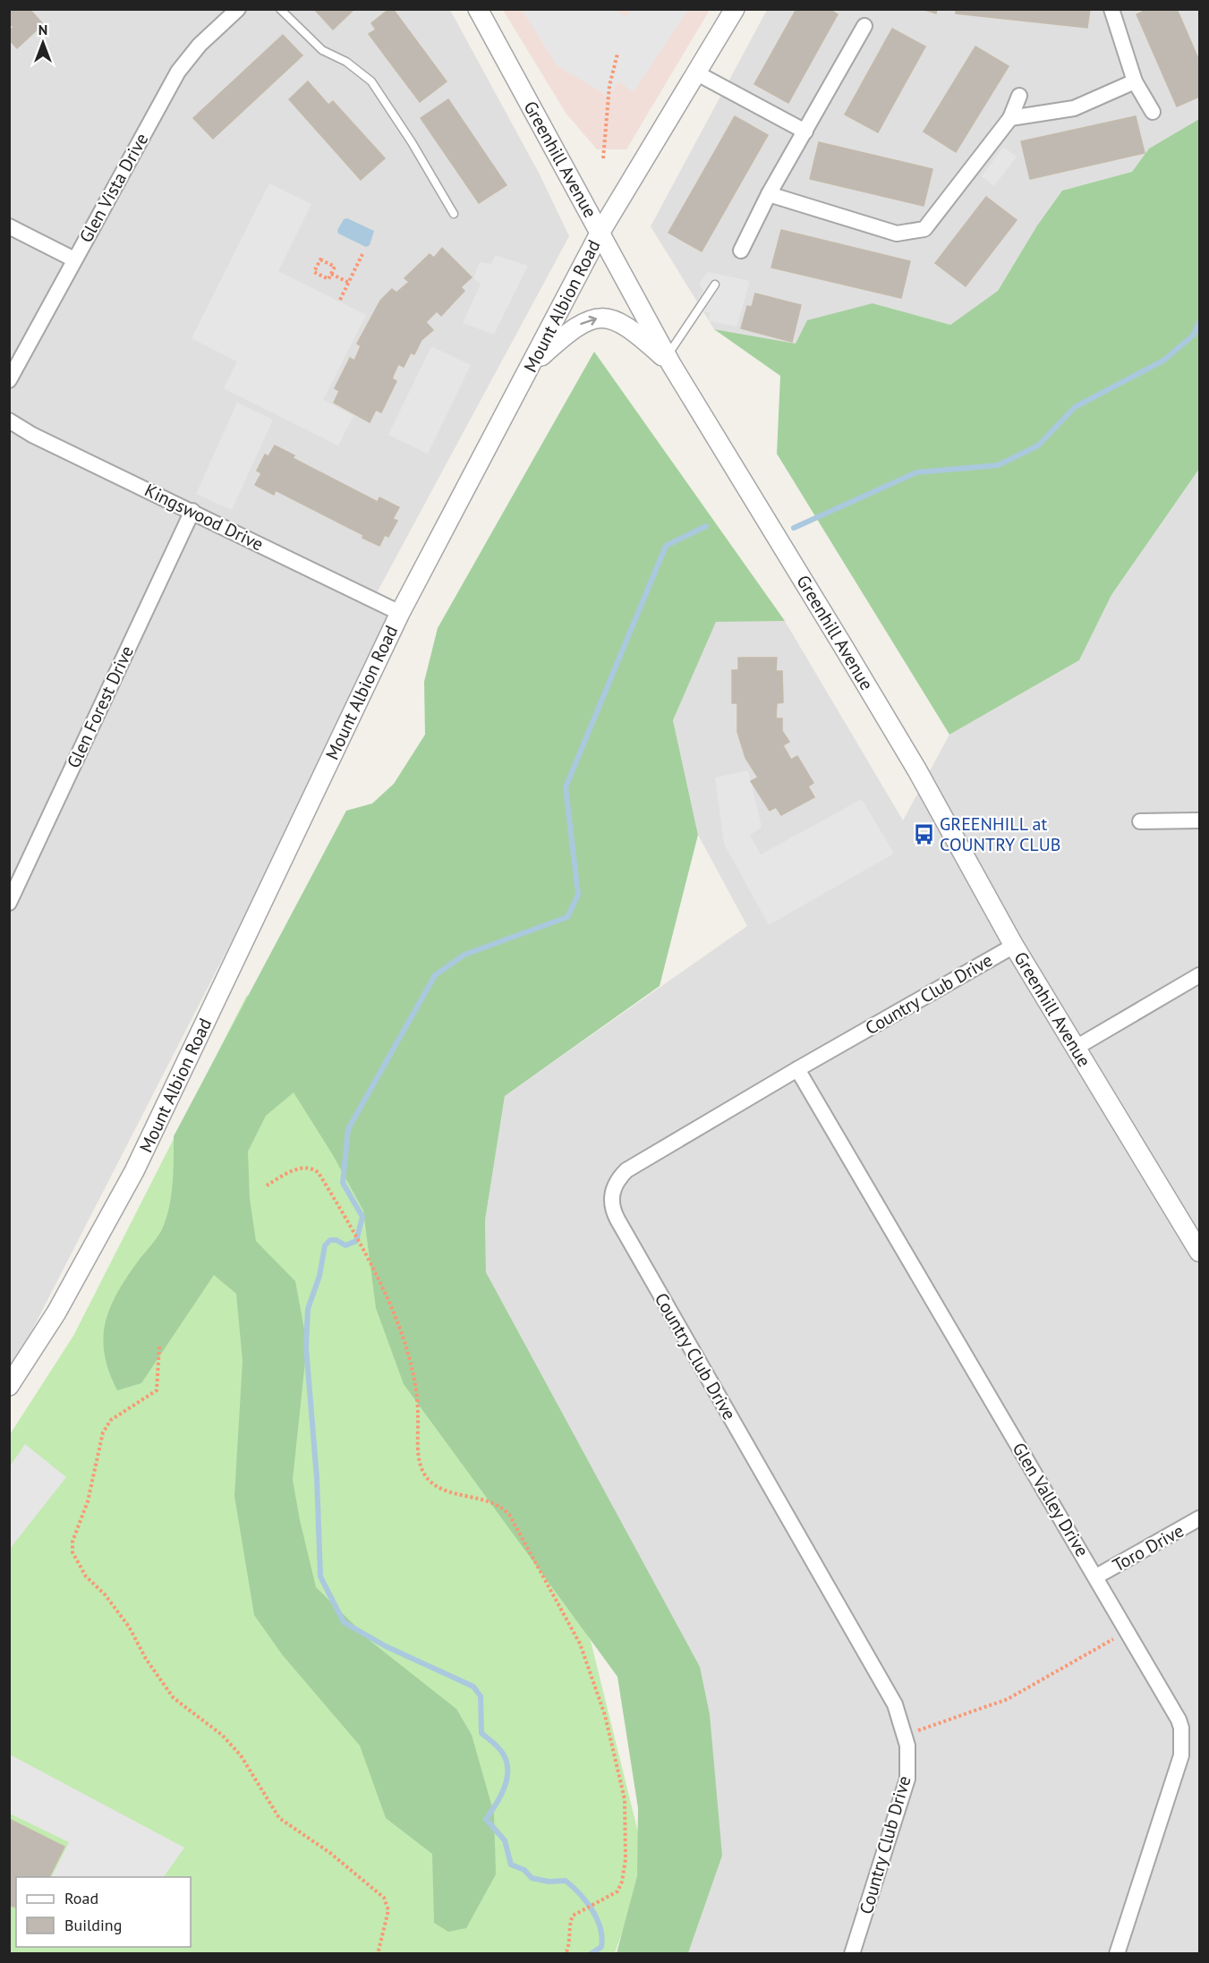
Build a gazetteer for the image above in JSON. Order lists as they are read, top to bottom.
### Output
{
  "streets": {
    "street": [
      "Greenhill Avenue",
      "Glen Vista Drive",
      "Mount Albion Road",
      "Kingswood Drive",
      "Glen Forest Drive",
      "Country Club Drive",
      "Glen Valley Drive",
      "Toro Drive"
    ]
  },
  "crossings": [
    ["Greenhill Avenue", "Mount Albion Road"],
    ["Greenhill Avenue", "Country Club Drive"],
    ["Mount Albion Road", "Kingswood Drive"],
    ["Kingswood Drive", "Glen Forest Drive"],
    ["Country Club Drive", "Glen Valley Drive"],
    ["Glen Valley Drive", "Toro Drive"]
  ],
  "places": {
    "bus stop": ["GREENHILL at COUNTRY CLUB"]
  },
  "legend": ["Road", "Building"],
  "north": "top"
}
